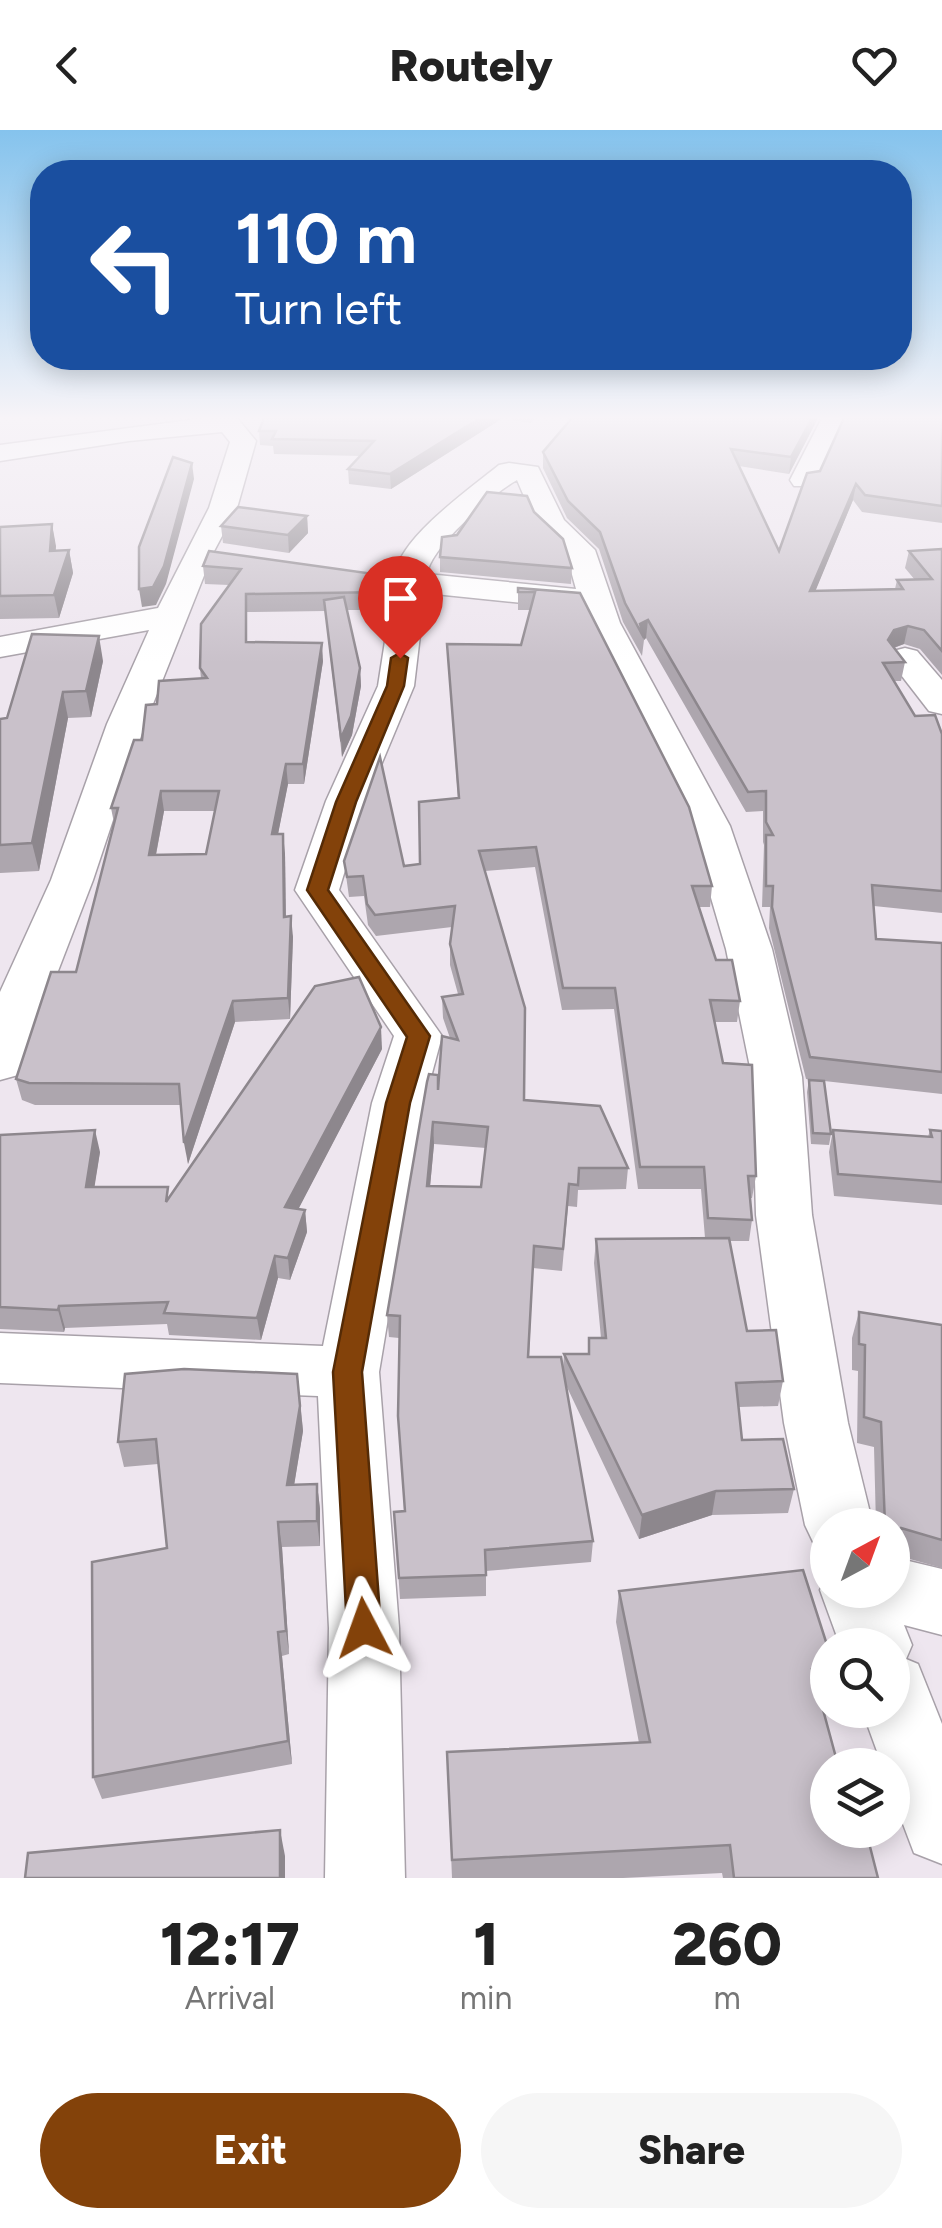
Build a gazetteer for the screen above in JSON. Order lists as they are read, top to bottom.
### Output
{
  "north": "top right",
  "page": {
    "header": "Routely",
    "turn": ["110 m", "Turn left"],
    "eta": [
      "12:17",
      "Arrival",
      "1",
      "min",
      "260",
      "m"
    ],
    "buttons": ["Exit", "Share"]
  }
}
